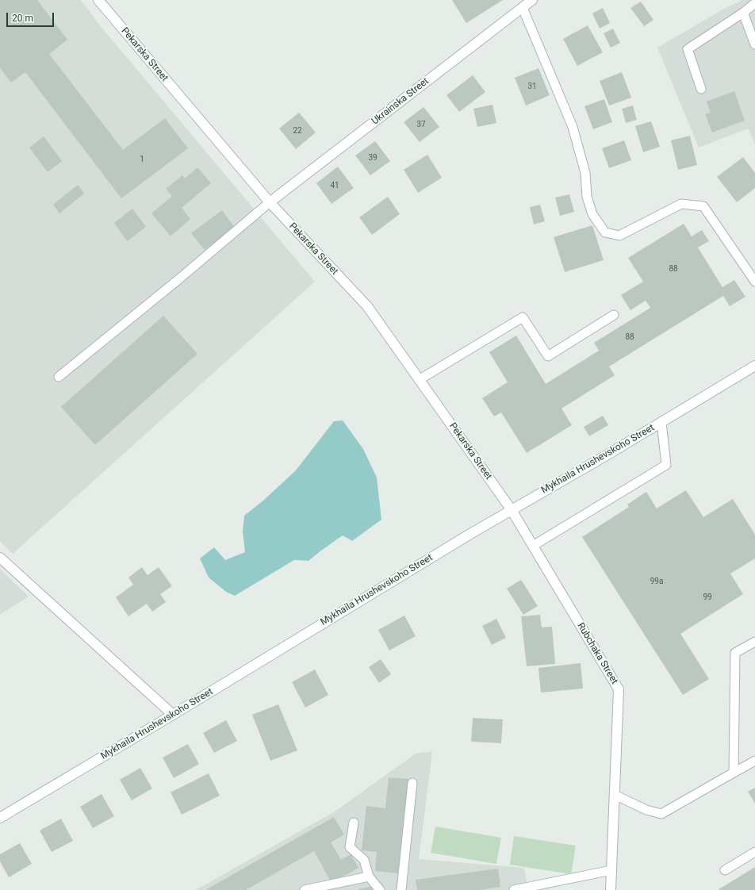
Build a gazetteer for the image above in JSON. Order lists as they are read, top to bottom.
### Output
{
  "streets": {
    "street": [
      "Pekarska Street",
      "Ukrainska Street",
      "Mykhaila Hrushevskoho Street",
      "Rubchaka Street"
    ]
  },
  "crossings": [
    ["Pekarska Street", "Ukrainska Street"],
    ["Pekarska Street", "Mykhaila Hrushevskoho Street"],
    ["Pekarska Street", "Rubchaka Street"],
    ["Mykhaila Hrushevskoho Street", "Rubchaka Street"]
  ],
  "house_numbers": [
    "31",
    "37",
    "22",
    "39",
    "1",
    "41",
    "88",
    "88",
    "99а",
    "99"
  ],
  "scale_bar": "20 m"
}
